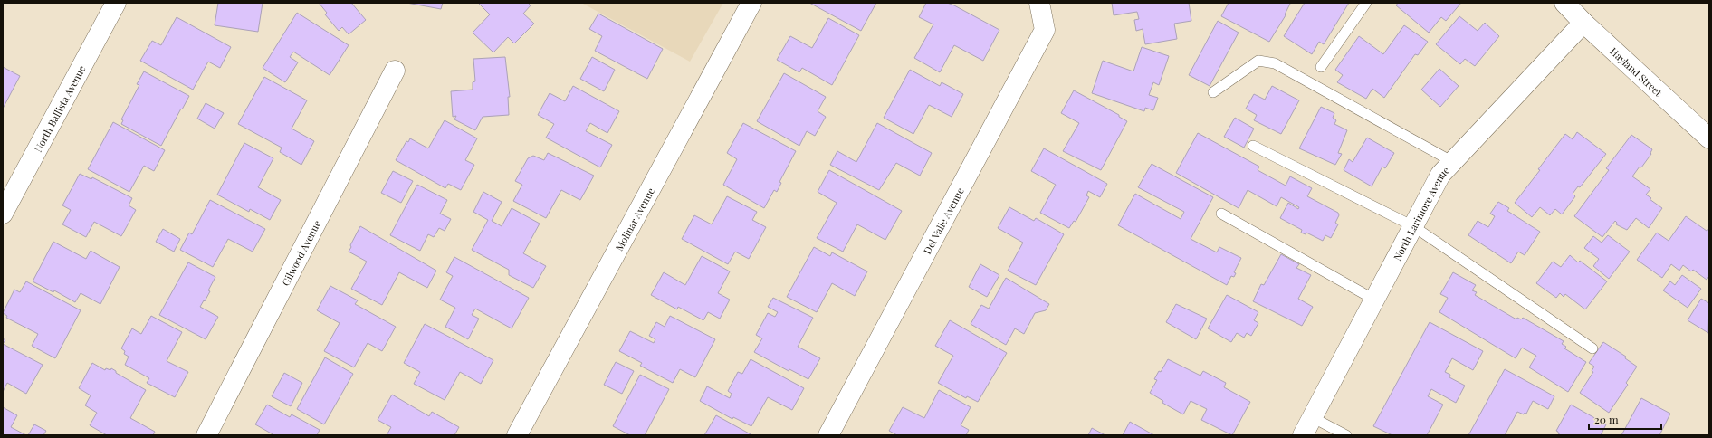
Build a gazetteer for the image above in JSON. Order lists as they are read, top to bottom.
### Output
{
  "streets": {
    "street": [
      "Hayland Street",
      "North Ballista Avenue",
      "North Larimore Avenue",
      "Molinar Avenue",
      "Del Valle Avenue",
      "Gilwood Avenue"
    ]
  },
  "crossings": [
    ["Hayland Street", "North Larimore Avenue"]
  ],
  "scale_bar": "20 m"
}
